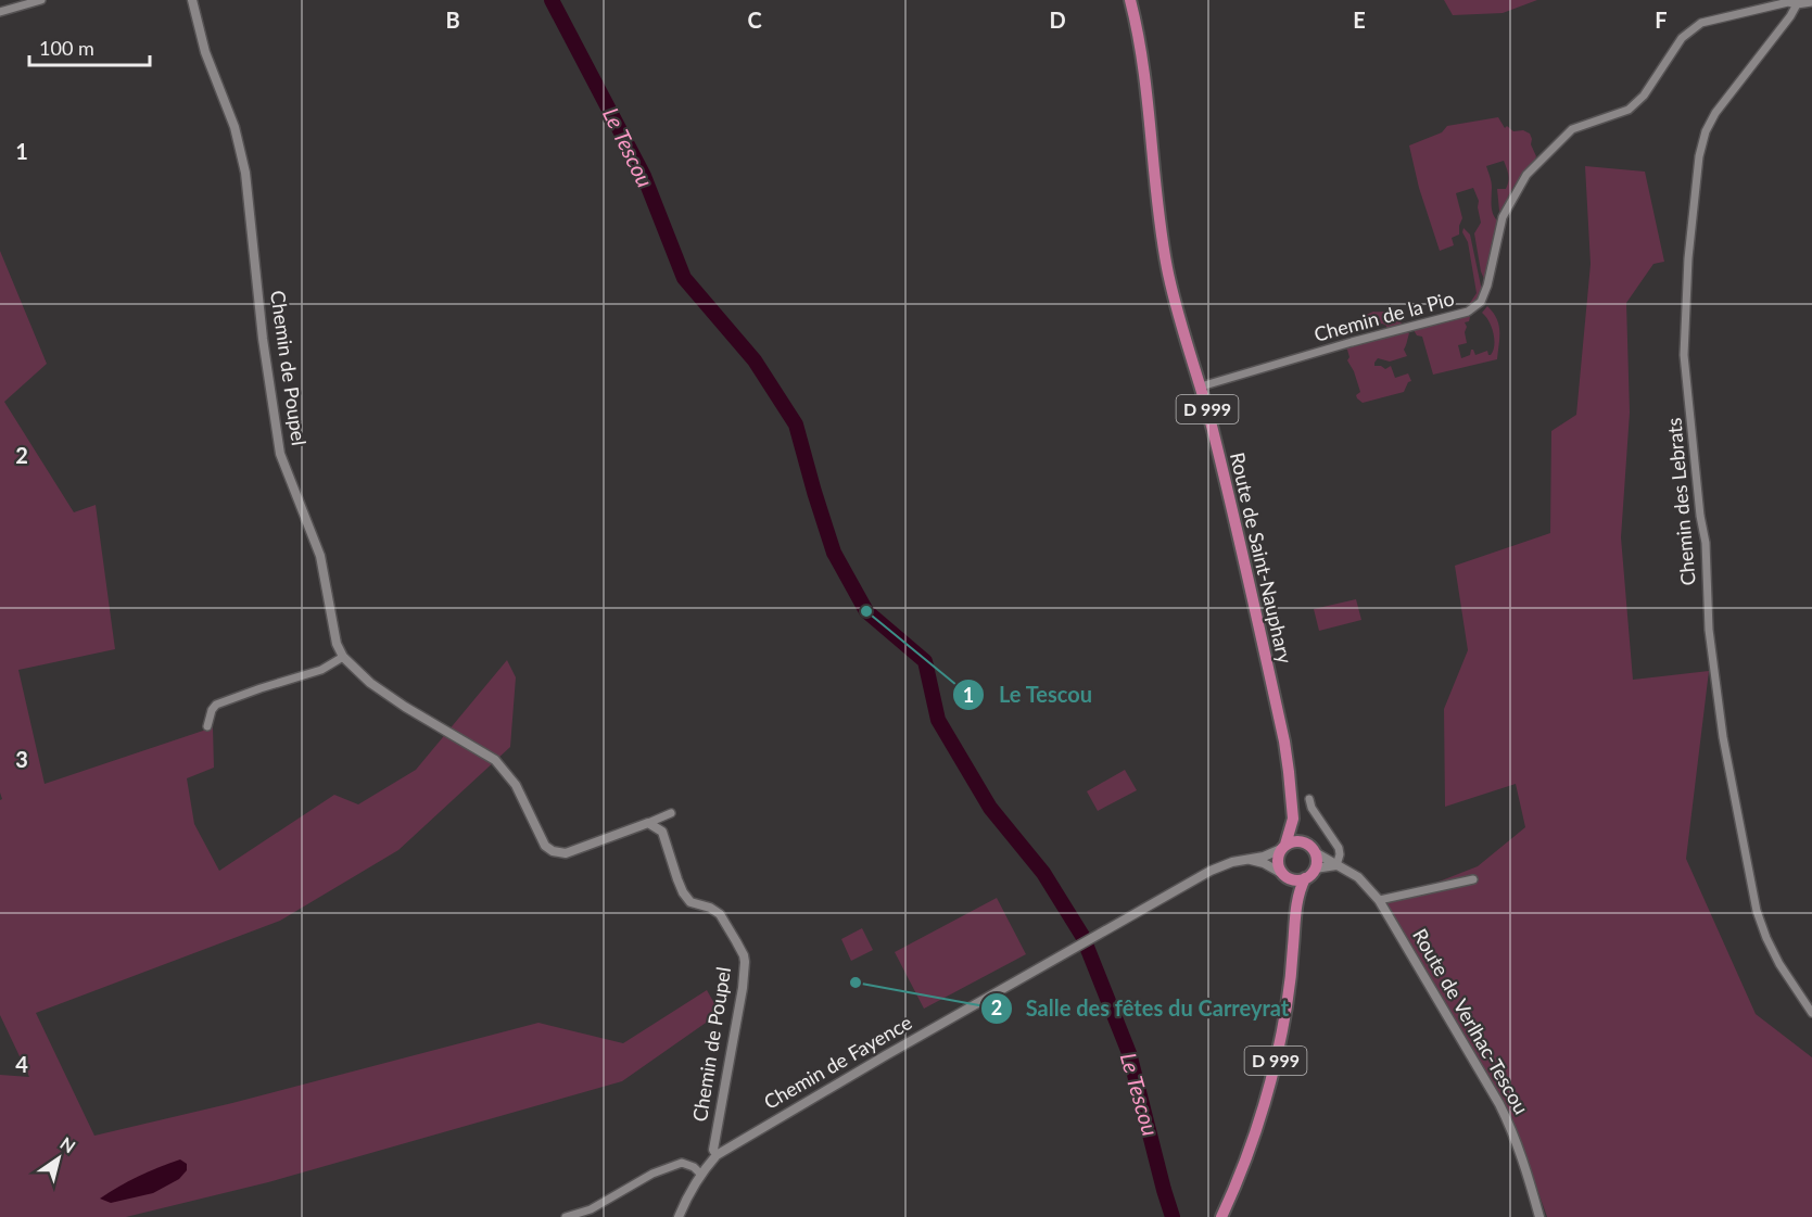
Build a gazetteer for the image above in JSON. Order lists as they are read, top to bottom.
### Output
{
  "streets": {
    "main road": ["D 999", "Route de Saint-Nauphary"],
    "street": [
      "Chemin de la Pio",
      "Chemin de Poupel",
      "Chemin des Lebrats",
      "Route de Verlhac-Tescou",
      "Chemin de Fayence"
    ]
  },
  "crossings": [
    ["Chemin de la Pio", "Chemin des Lebrats"],
    ["Chemin de la Pio", "Route de Saint-Nauphary"],
    ["Chemin de Poupel", "Chemin de Fayence"],
    ["D 999", "Route de Saint-Nauphary"],
    ["D 999", "Route de Verlhac-Tescou"],
    ["D 999", "Chemin de Fayence"],
    ["Route de Saint-Nauphary", "Route de Verlhac-Tescou"],
    ["Route de Saint-Nauphary", "Chemin de Fayence"],
    ["Route de Verlhac-Tescou", "Chemin de Fayence"]
  ],
  "water": ["Le Tescou"],
  "places": ["Le Tescou", "Salle des fêtes du Carreyrat"],
  "scale_bar": "100 m",
  "north": "top right",
  "grid": {
    "columns": [
      "B",
      "C",
      "D",
      "E",
      "F"
    ],
    "rows": [
      "1",
      "2",
      "3",
      "4"
    ]
  }
}
